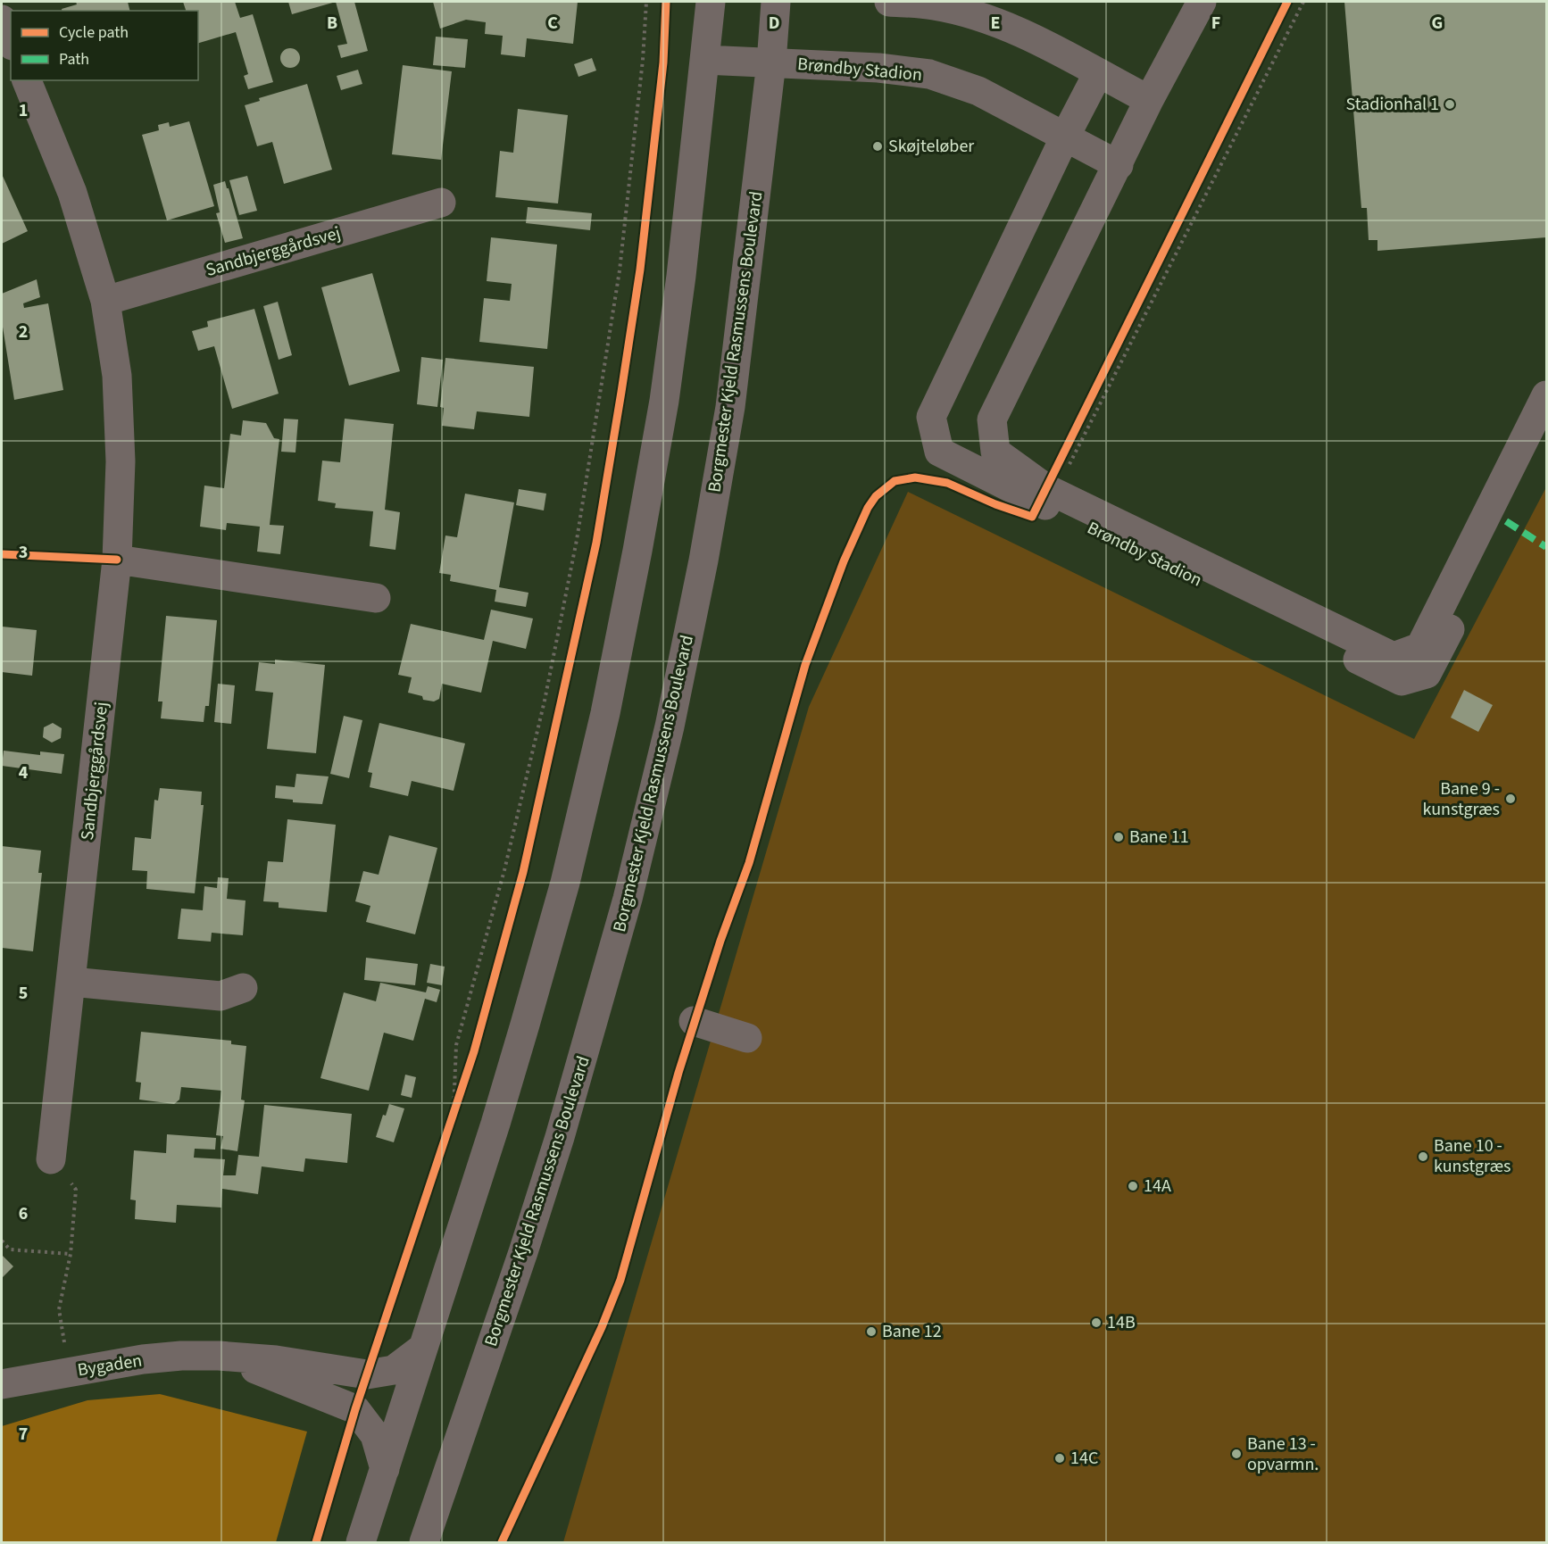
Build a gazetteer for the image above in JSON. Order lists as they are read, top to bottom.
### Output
{
  "streets": {
    "street": [
      "Brøndby Stadion",
      "Sandbjerggårdsvej",
      "Borgmester Kjeld Rasmussens Boulevard",
      "Bygaden"
    ]
  },
  "crossings": [
    ["Brøndby Stadion", "Borgmester Kjeld Rasmussens Boulevard"]
  ],
  "places": [
    "Stadionhal 1",
    "Skøjteløber",
    "Bane 9 - kunstgræs",
    "Bane 11",
    "Bane 10 - kunstgræs",
    "14A",
    "14B",
    "Bane 12",
    "Bane 13 - opvarmn.",
    "14C"
  ],
  "legend": ["Cycle path", "Path"],
  "grid": {
    "columns": [
      "B",
      "C",
      "D",
      "E",
      "F",
      "G"
    ],
    "rows": [
      "1",
      "2",
      "3",
      "4",
      "5",
      "6",
      "7"
    ]
  }
}
